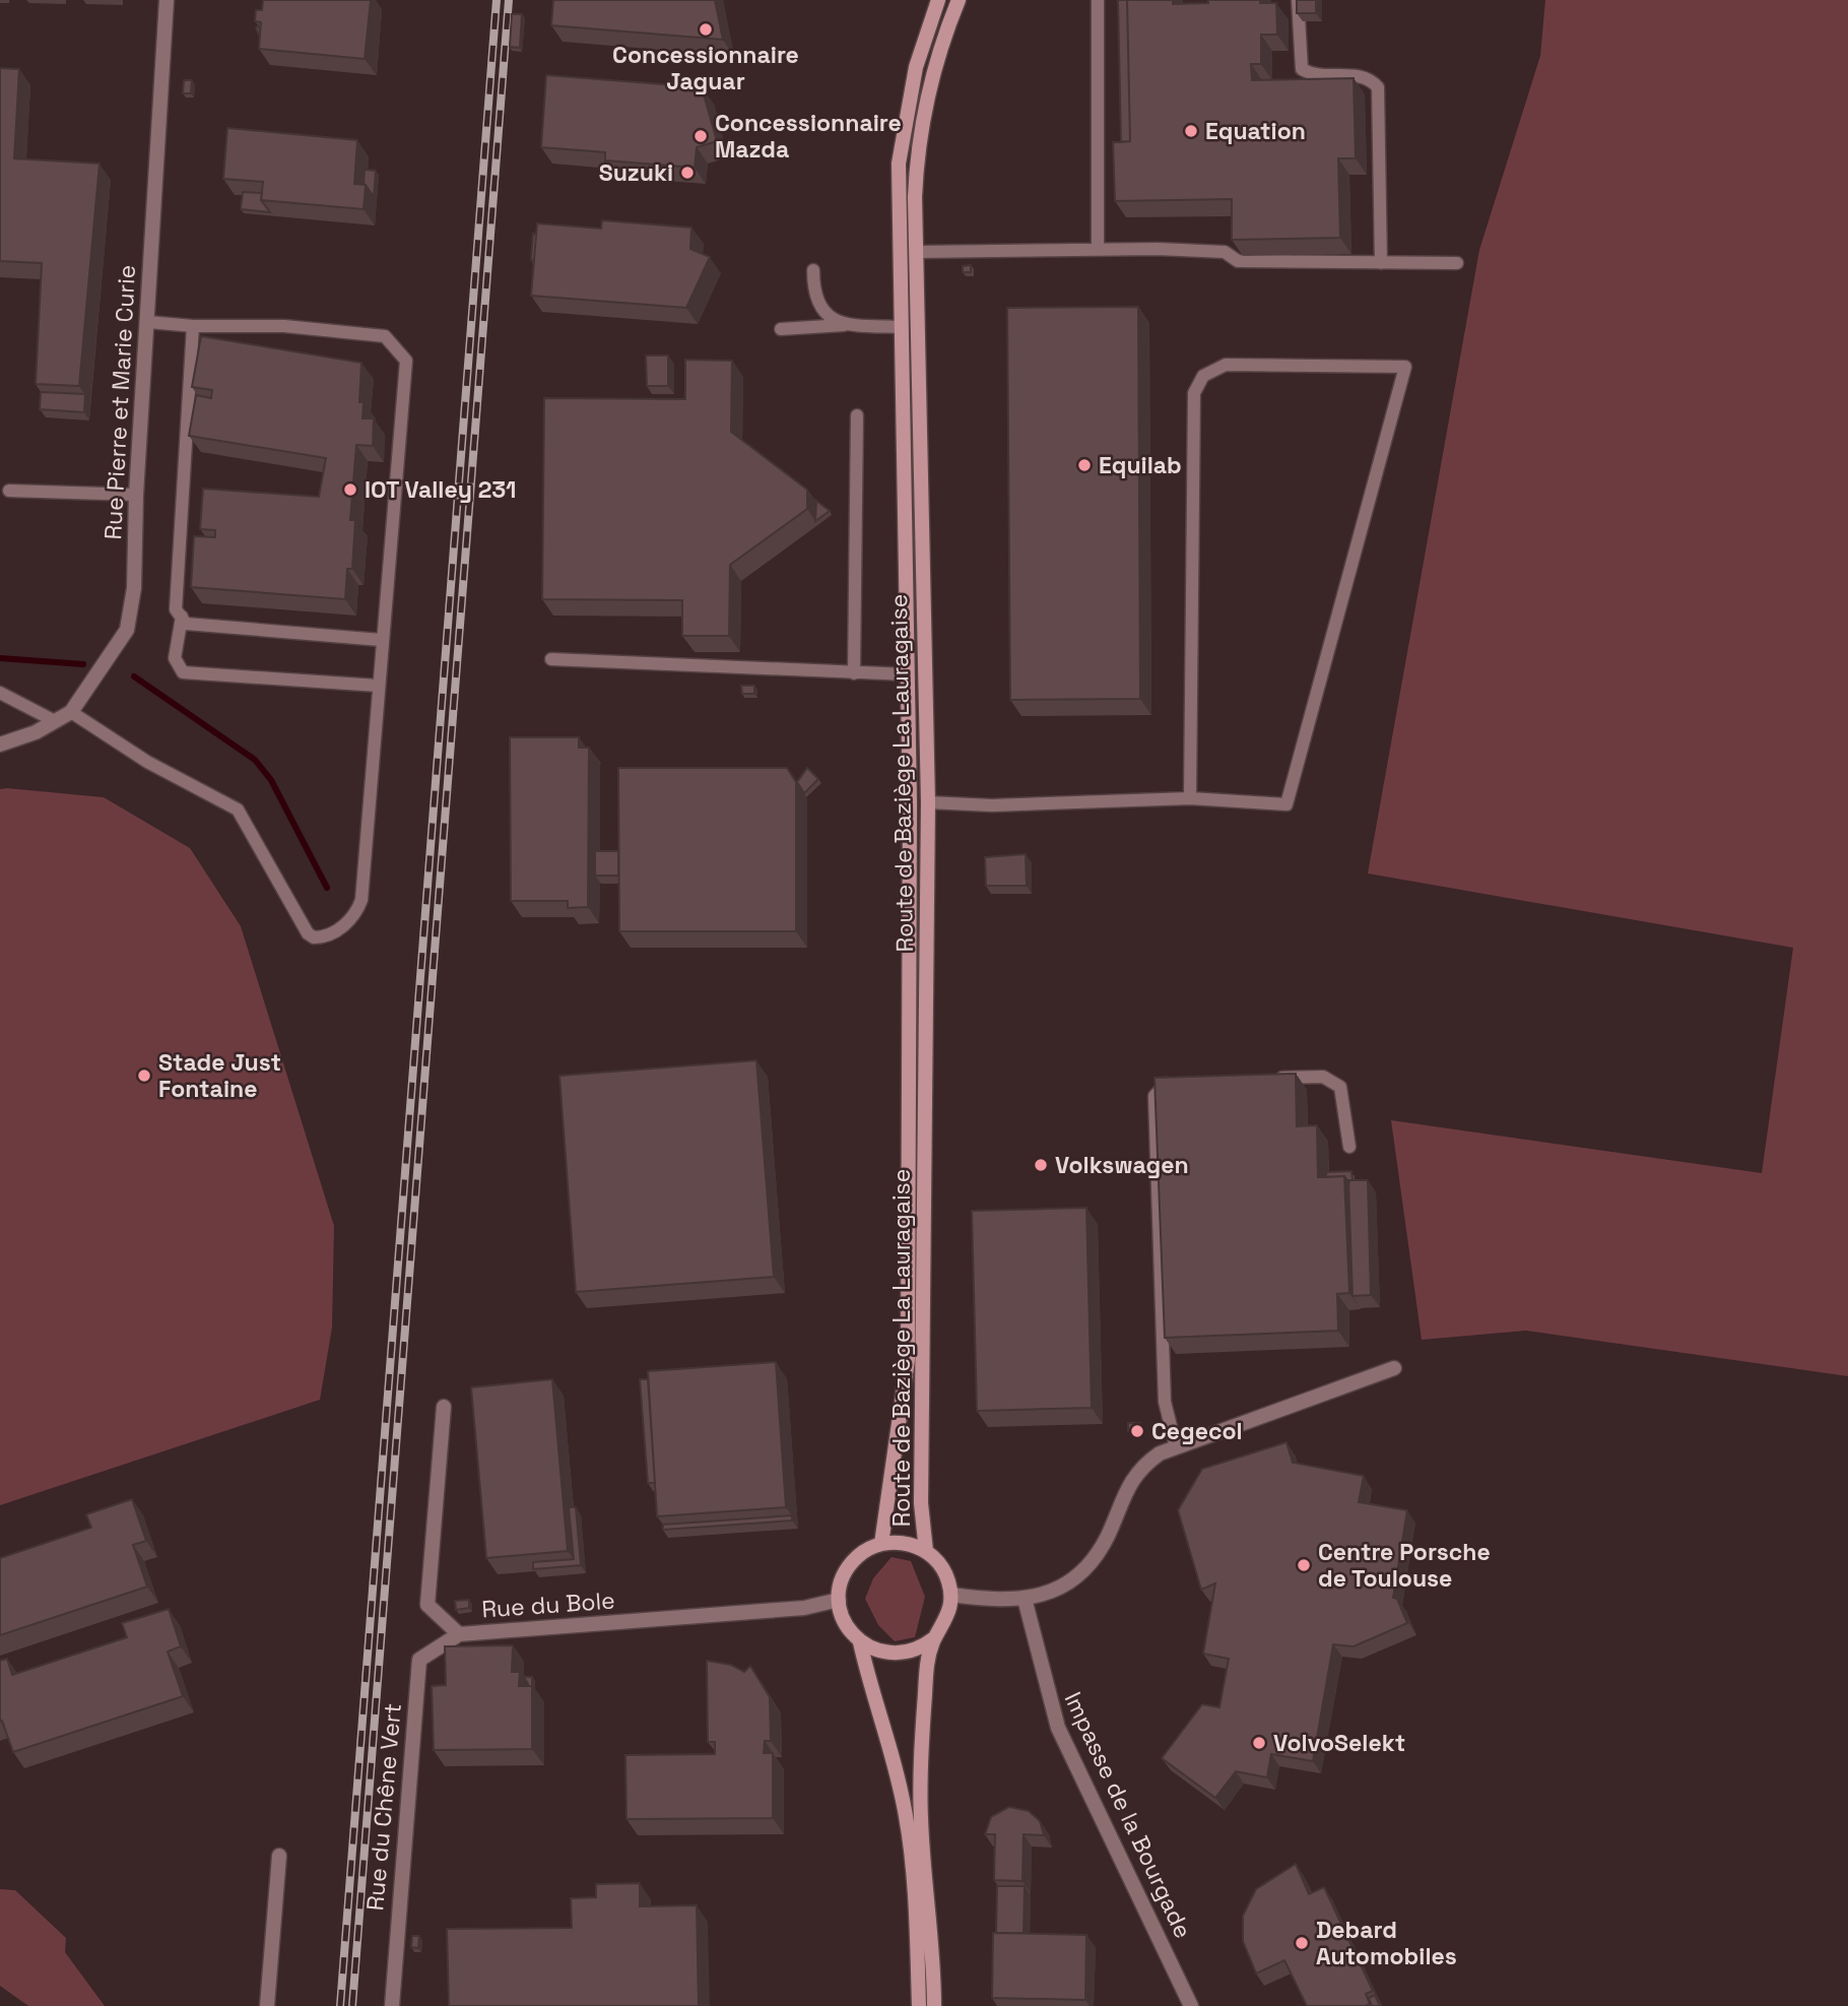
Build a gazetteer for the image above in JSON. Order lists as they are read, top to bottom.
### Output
{
  "streets": {
    "main road": ["Route de Baziège La Lauragaise"],
    "street": [
      "Rue Pierre et Marie Curie",
      "Rue du Bole",
      "Rue du Chêne Vert",
      "Impasse de la Bourgade"
    ]
  },
  "crossings": [
    ["Route de Baziège La Lauragaise", "Rue du Bole"],
    ["Rue du Bole", "Rue du Chêne Vert"]
  ],
  "places": [
    "Concessionnaire Jaguar",
    "Equation",
    "Concessionnaire Mazda",
    "Suzuki",
    "Equilab",
    "IOT Valley 231",
    "Stade Just Fontaine",
    "Volkswagen",
    "Cegecol",
    "Centre Porsche de Toulouse",
    "VolvoSelekt",
    "Debard Automobiles"
  ]
}
